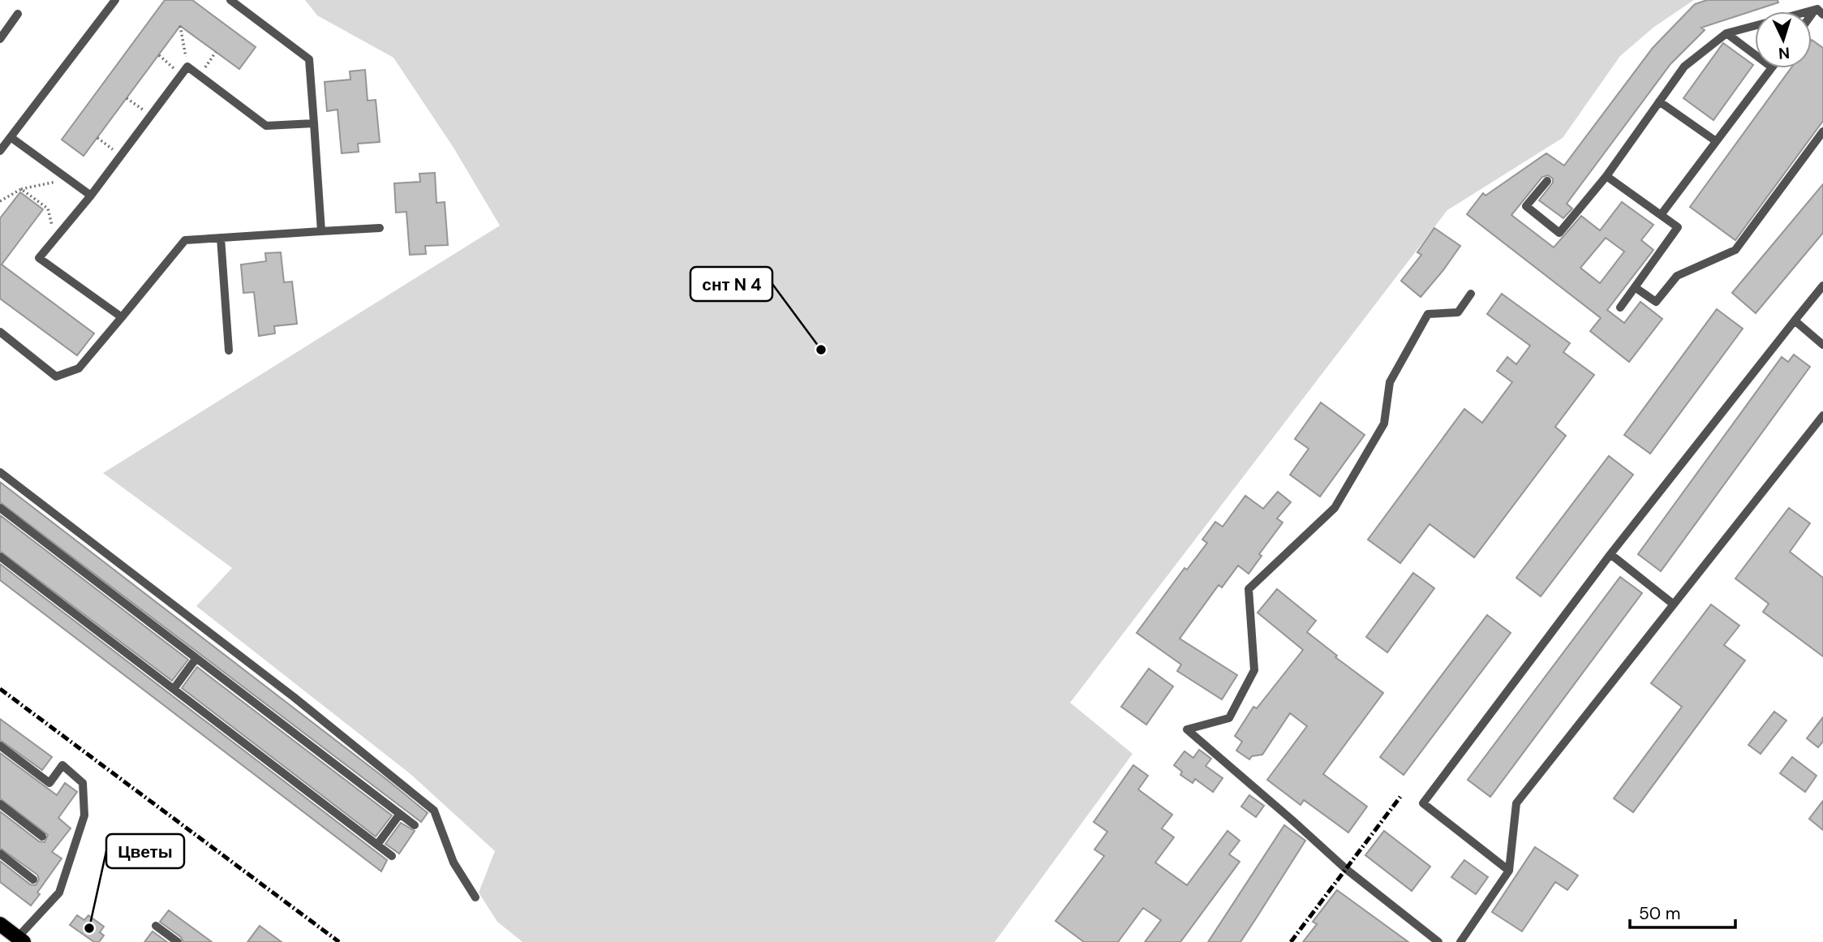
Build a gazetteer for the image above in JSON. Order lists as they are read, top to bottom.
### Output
{
  "places": ["снт N 4", "Цветы"],
  "scale_bar": "50 m",
  "north": "bottom"
}
